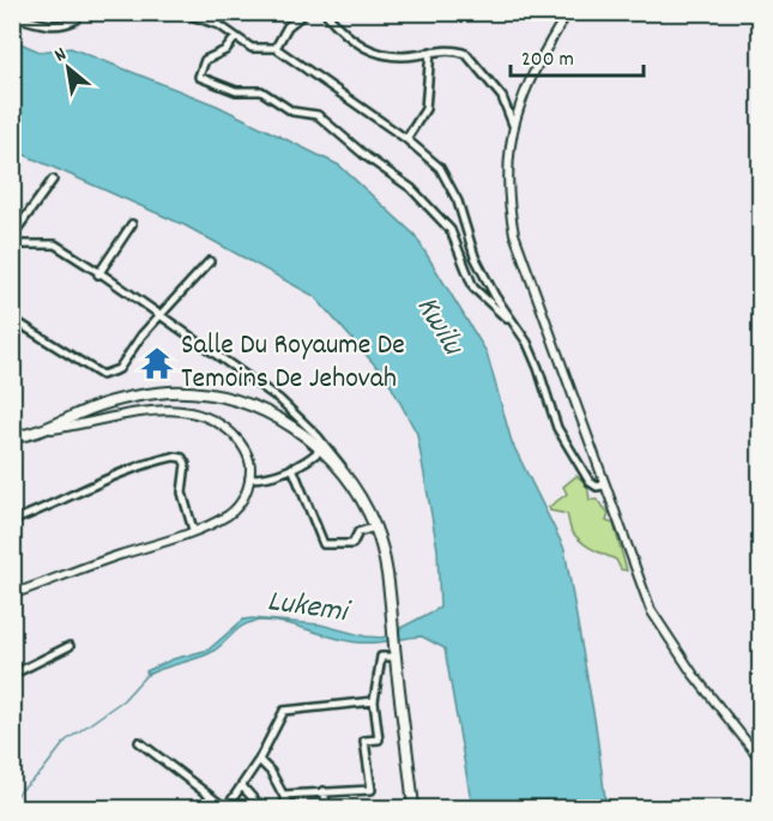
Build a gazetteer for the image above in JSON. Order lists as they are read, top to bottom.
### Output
{
  "water": ["Kwilu", "Lukemi"],
  "places": {
    "temple": ["Salle Du Royaume De Temoins De Jehovah"]
  },
  "scale_bar": "200 m",
  "north": "top left"
}
